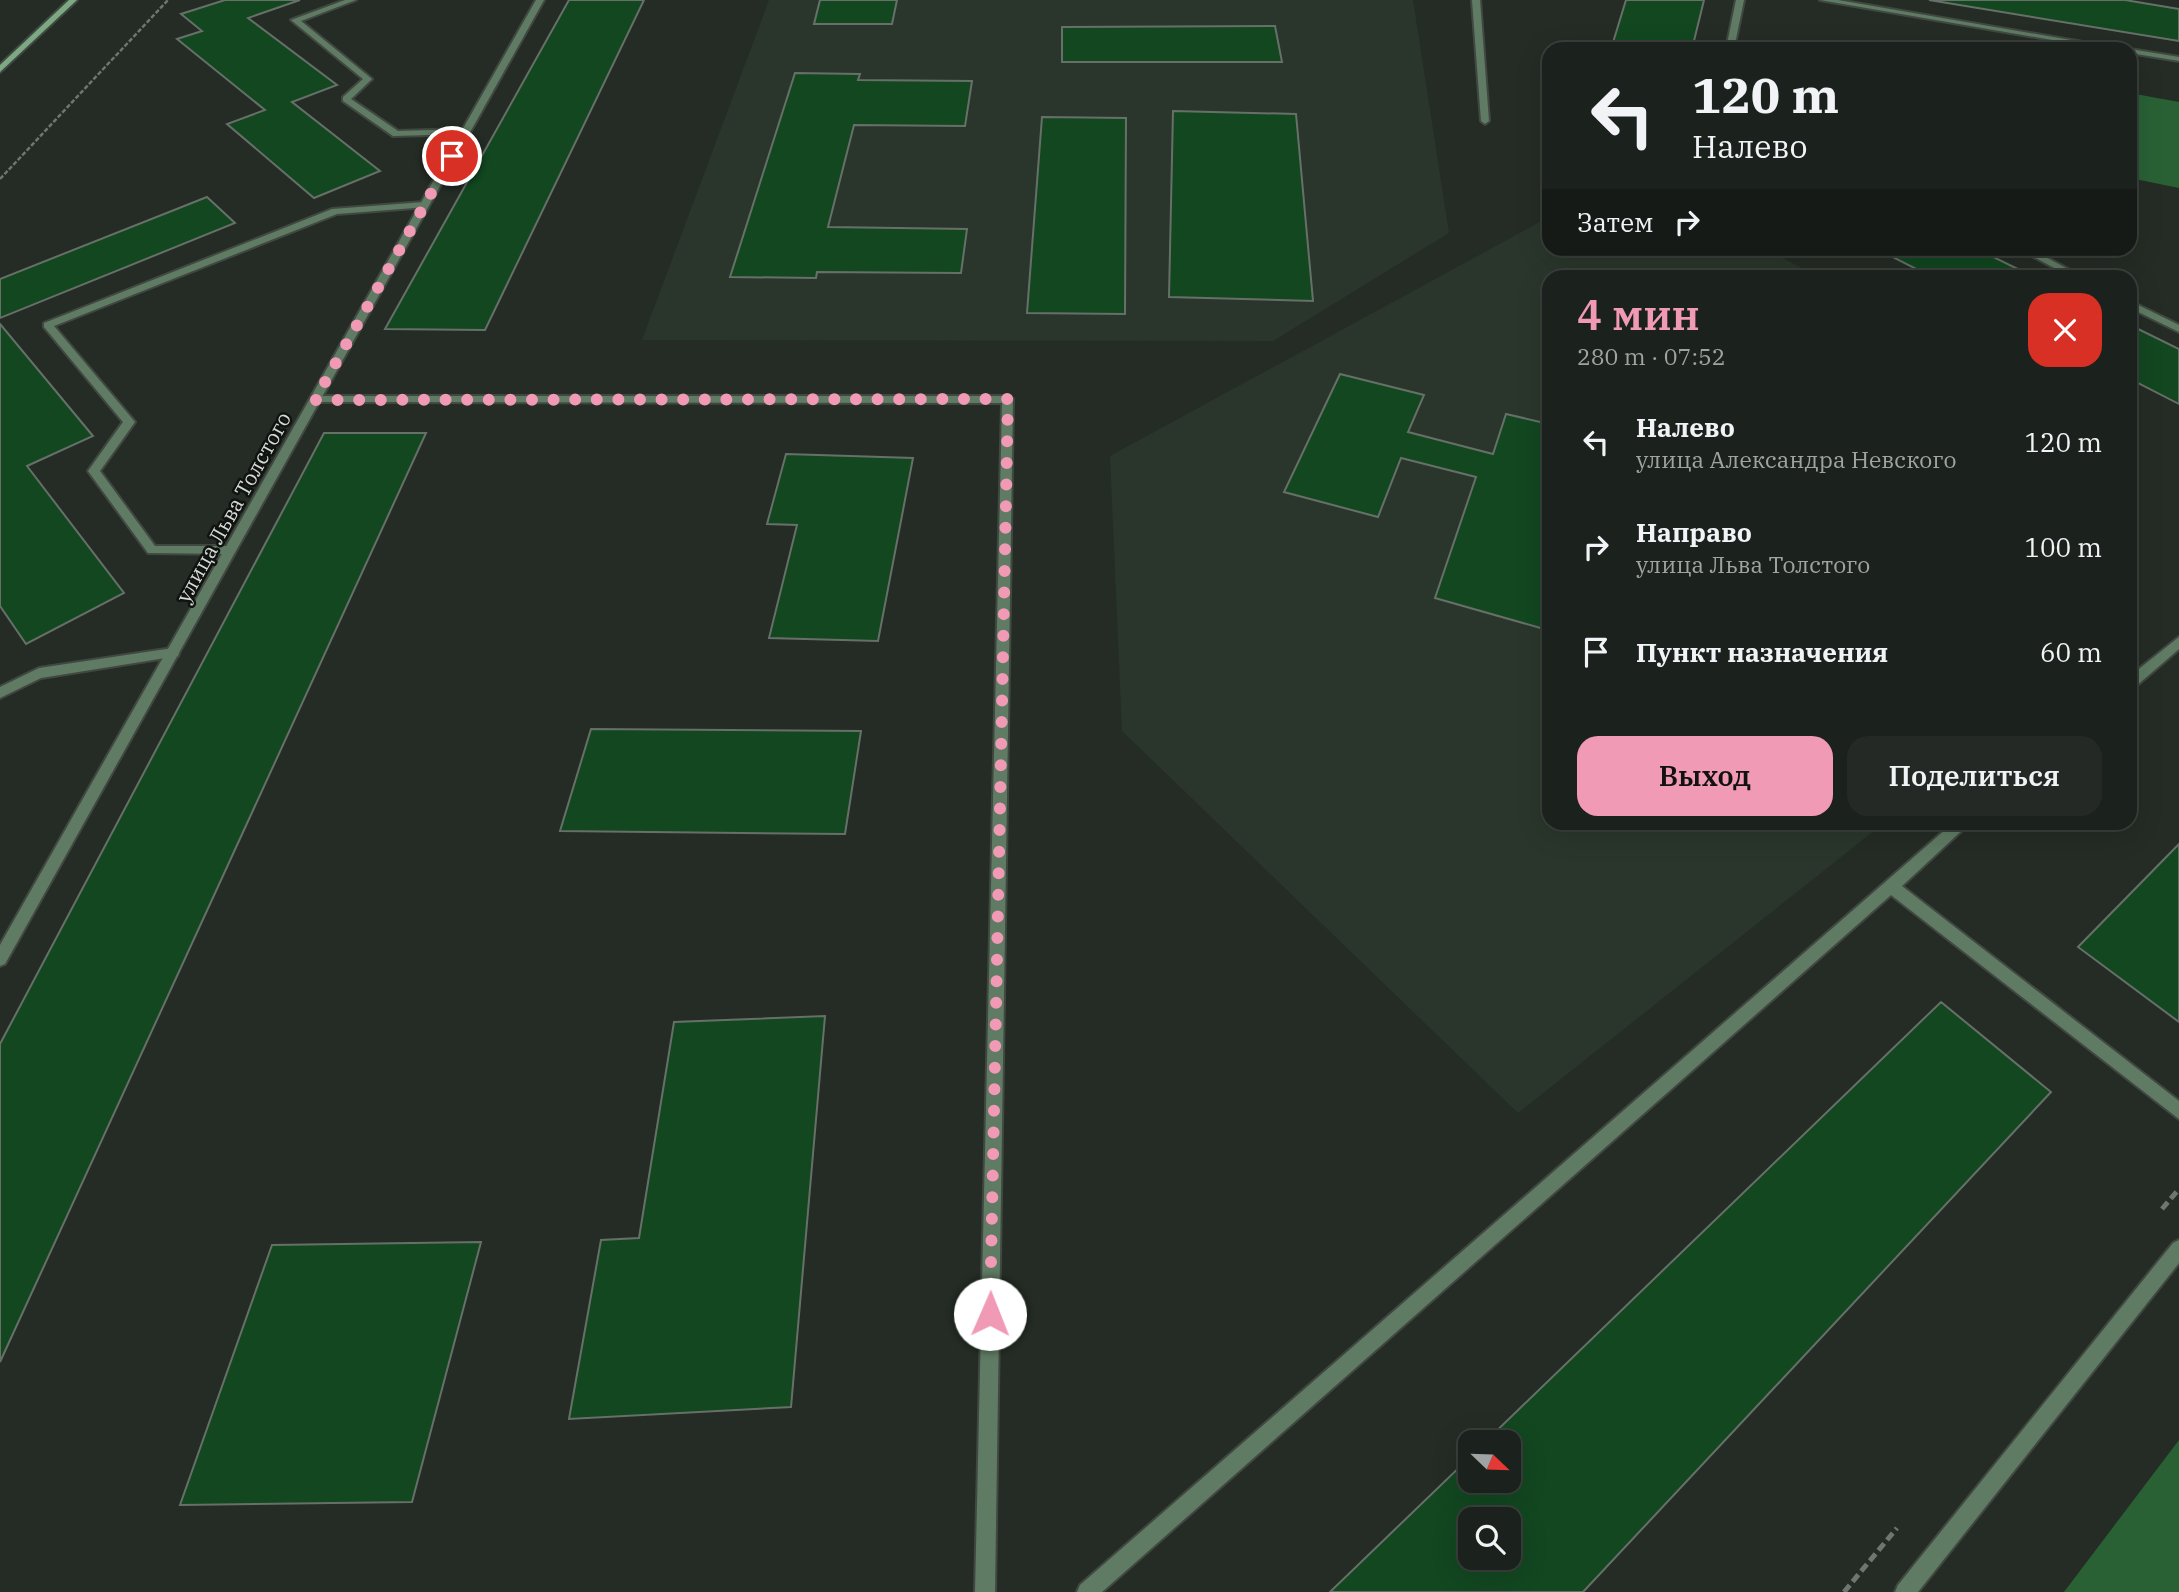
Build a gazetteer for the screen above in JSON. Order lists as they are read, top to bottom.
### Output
{
  "streets": {
    "street": ["улица Льва Толстого"]
  },
  "north": "bottom right",
  "page": {
    "turn": ["120 m", "Налево"],
    "then": "Затем",
    "heading": ["4 мин", "280 m · 07:52"],
    "list": [
      {
        "name": "Налево",
        "note": "улица Александра Невского",
        "value": "120 m"
      },
      {
        "name": "Направо",
        "note": "улица Льва Толстого",
        "value": "100 m"
      },
      {
        "name": "Пункт назначения",
        "value": "60 m"
      }
    ],
    "buttons": ["Выход", "Поделиться"]
  }
}
